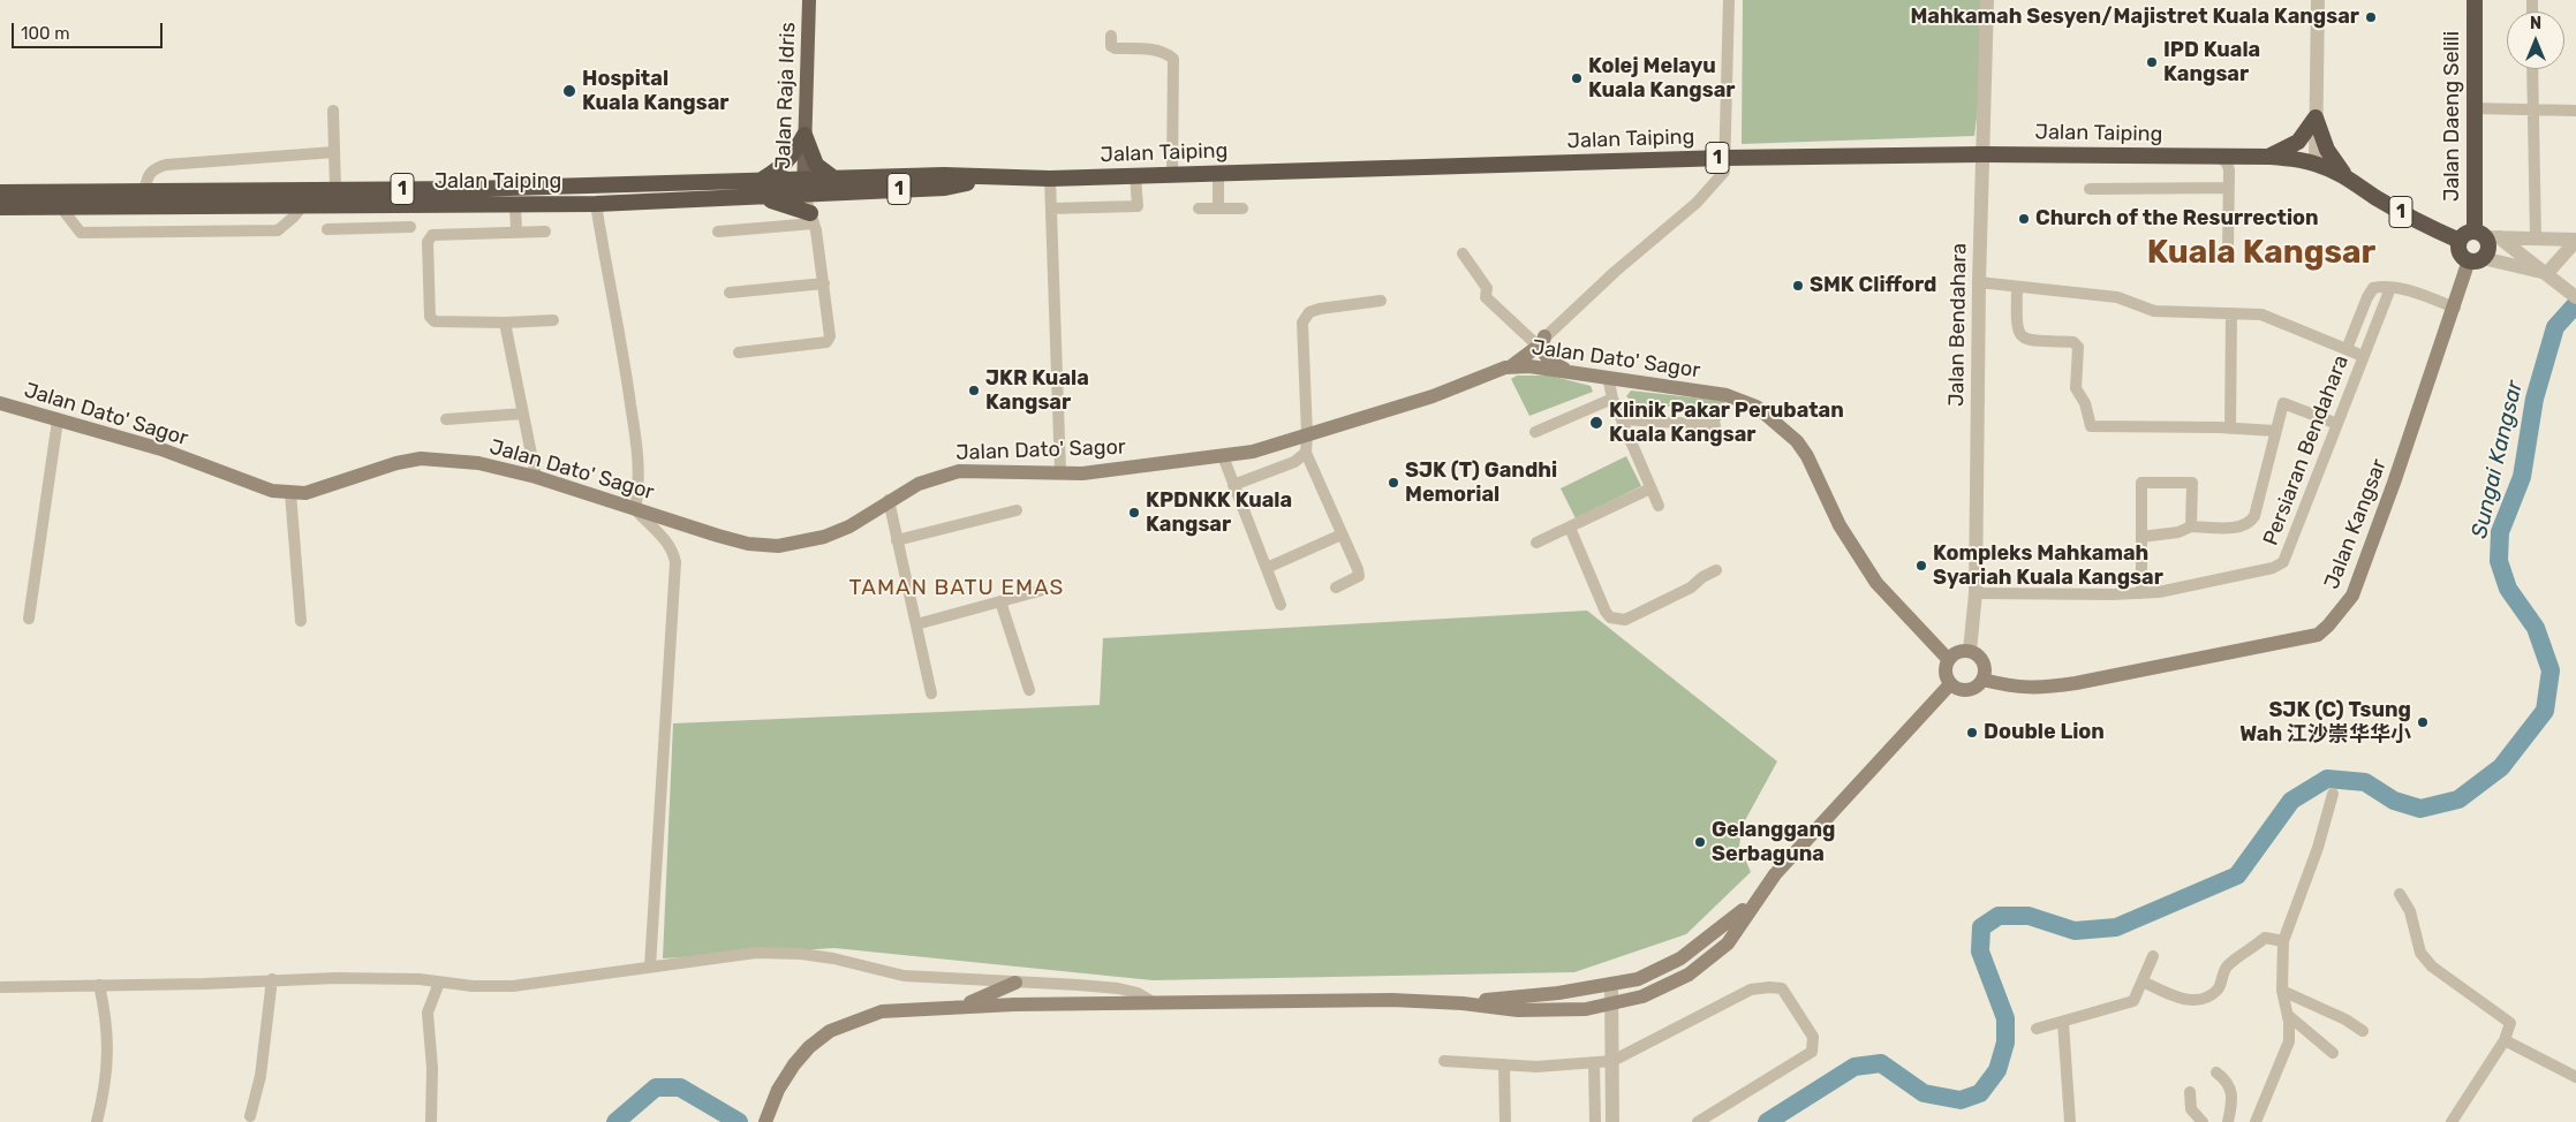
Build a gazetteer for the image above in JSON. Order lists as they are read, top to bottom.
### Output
{
  "streets": {
    "highway": ["Jalan Daeng Selili", "Jalan Taiping", "1"],
    "main road": ["Jalan Raja Idris", "Jalan Dato' Sagor", "Jalan Kangsar"],
    "street": ["Jalan Bendahara", "Persiaran Bendahara"]
  },
  "crossings": [
    ["Jalan Raja Idris", "Jalan Taiping"],
    ["Jalan Daeng Selili", "1"],
    ["Jalan Daeng Selili", "Jalan Kangsar"],
    ["Jalan Taiping", "1"],
    ["Jalan Taiping", "Jalan Bendahara"],
    ["1", "Jalan Kangsar"],
    ["Jalan Bendahara", "Jalan Dato' Sagor"],
    ["Jalan Bendahara", "Persiaran Bendahara"],
    ["Jalan Bendahara", "Jalan Kangsar"],
    ["Jalan Dato' Sagor", "Jalan Kangsar"]
  ],
  "districts": ["Kuala Kangsar", "TAMAN BATU EMAS"],
  "water": ["Sungai Kangsar"],
  "places": [
    "Mahkamah Sesyen/Majistret Kuala Kangsar",
    "IPD Kuala Kangsar",
    "Kolej Melayu Kuala Kangsar",
    "Hospital Kuala Kangsar",
    "Church of the Resurrection",
    "SMK Clifford",
    "JKR Kuala Kangsar",
    "Klinik Pakar Perubatan Kuala Kangsar",
    "SJK (T) Gandhi Memorial",
    "KPDNKK Kuala Kangsar",
    "Kompleks Mahkamah Syariah Kuala Kangsar",
    "SJK (C) Tsung Wah 江沙崇华华小",
    "Double Lion",
    "Gelanggang Serbaguna"
  ],
  "scale_bar": "100 m",
  "north": "top"
}
